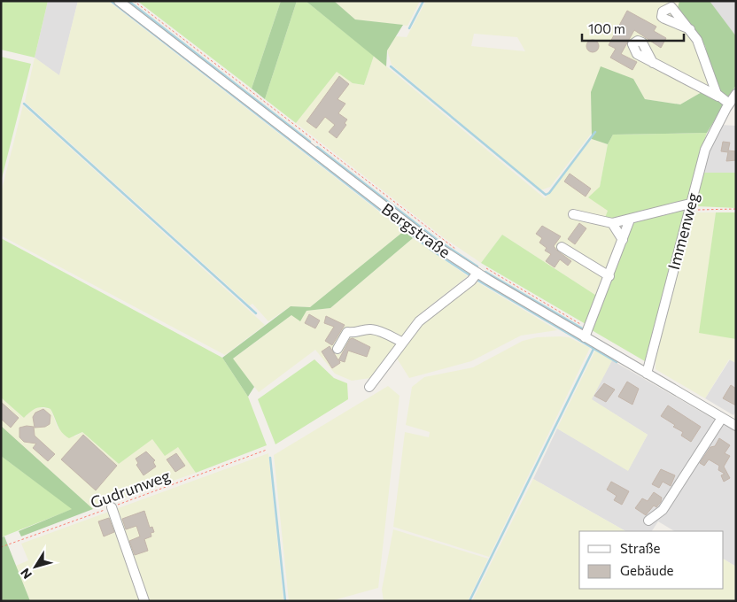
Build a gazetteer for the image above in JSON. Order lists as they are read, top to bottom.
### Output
{
  "streets": {
    "street": ["Bergstraße", "Immenweg"],
    "path": ["Gudrunweg"]
  },
  "crossings": [
    ["Bergstraße", "Immenweg"]
  ],
  "legend": ["Straße", "Gebäude"],
  "scale_bar": "100 m",
  "north": "bottom left"
}
